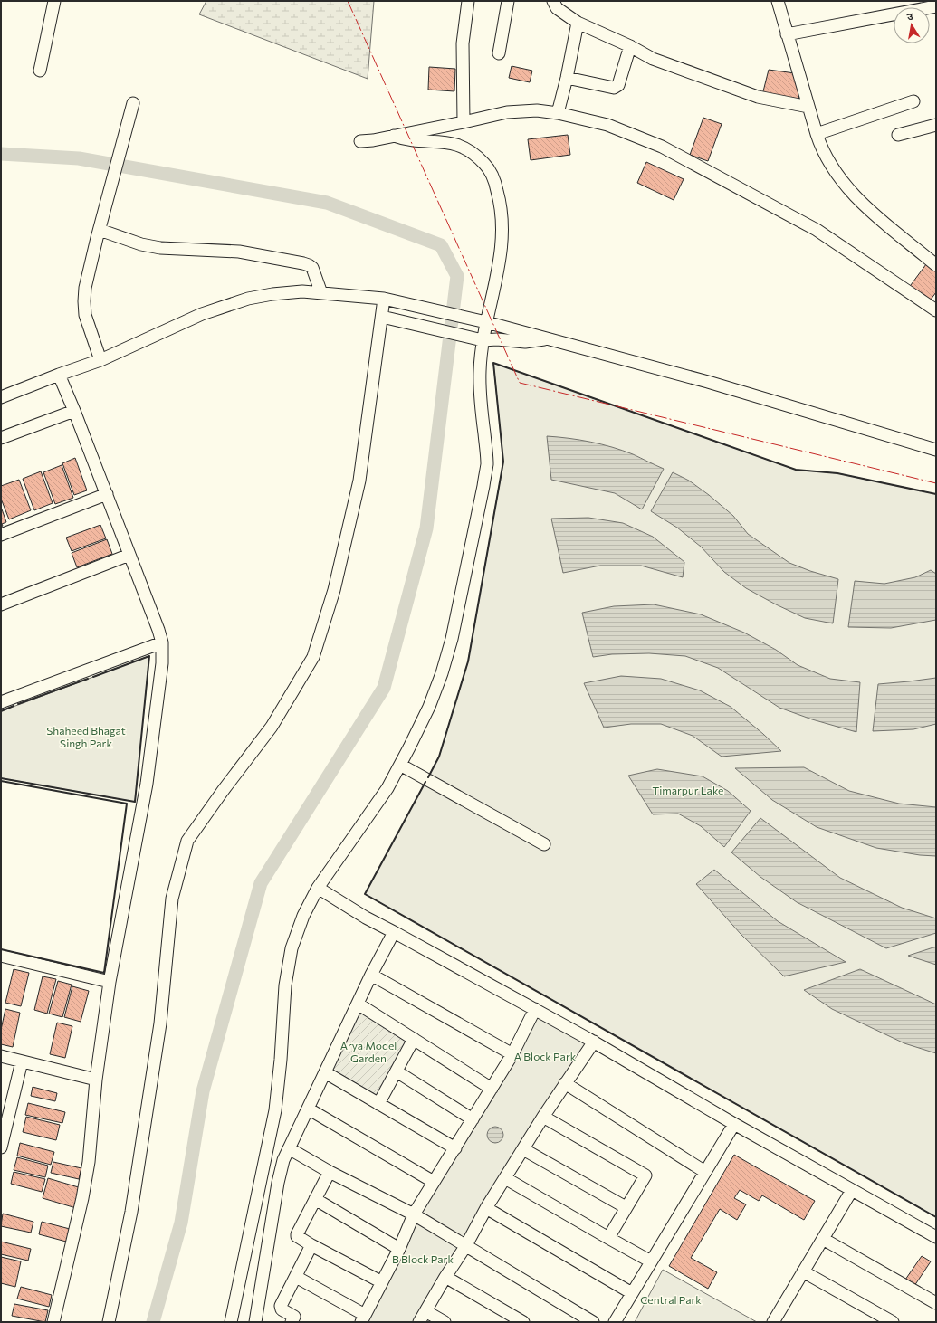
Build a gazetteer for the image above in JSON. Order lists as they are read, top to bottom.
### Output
{
  "parks": [
    "Shaheed Bhagat Singh Park",
    "Timarpur Lake",
    "Arya Model Garden",
    "A Block Park",
    "B Block Park",
    "Central Park"
  ],
  "north": "top"
}
